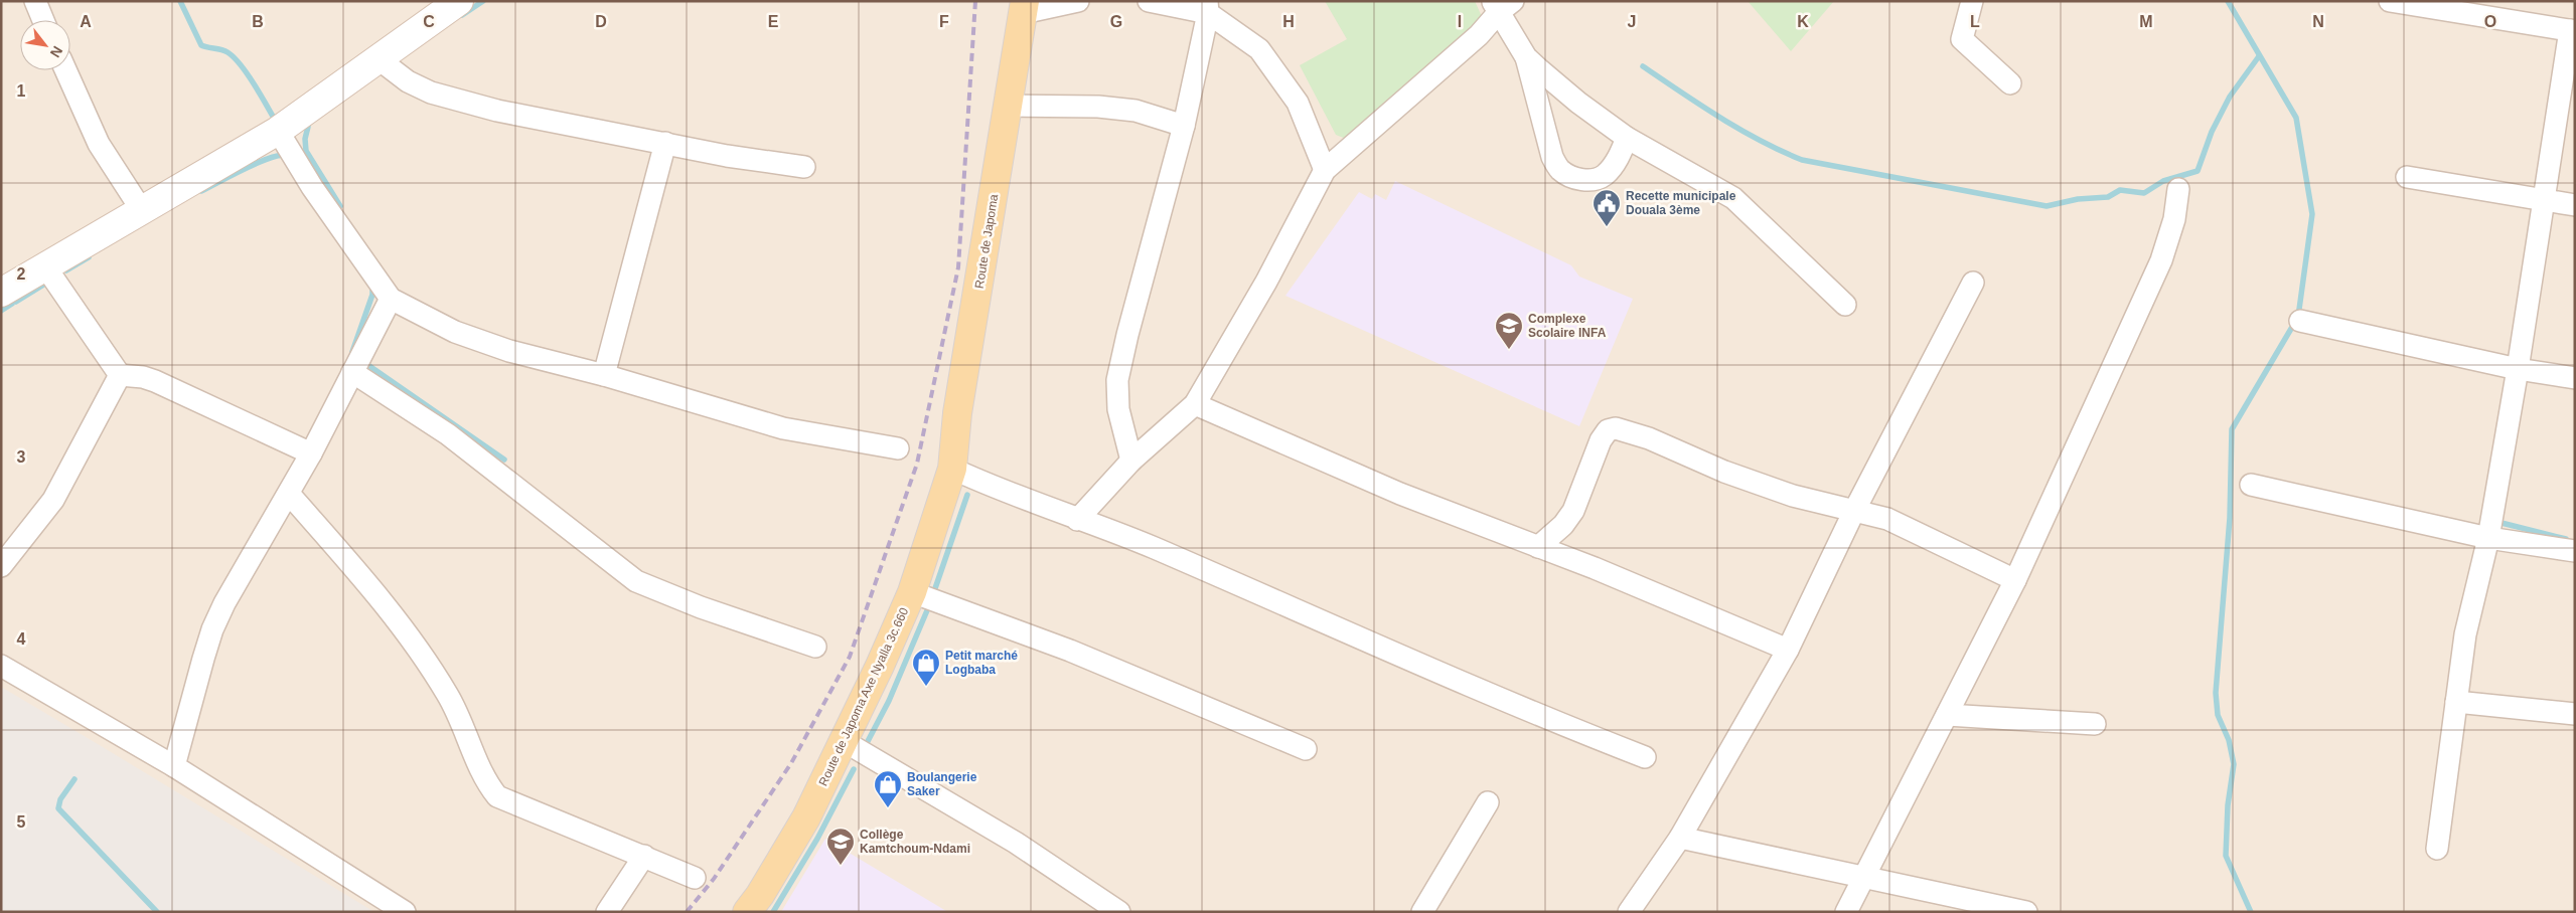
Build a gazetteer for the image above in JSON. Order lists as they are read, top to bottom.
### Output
{
  "streets": {
    "main road": ["Route de Japoma", "Route de Japoma Axe Nyalla 3c.660"]
  },
  "crossings": [
    ["Route de Japoma", "Route de Japoma Axe Nyalla 3c.660"]
  ],
  "places": {
    "public building": ["Recette municipale Douala 3ème"],
    "school or university": ["Complexe Scolaire INFA", "Collège Kamtchoum-Ndami"],
    "shop": ["Petit marché Logbaba", "Boulangerie Saker"]
  },
  "north": "bottom right",
  "grid": {
    "columns": [
      "A",
      "B",
      "C",
      "D",
      "E",
      "F",
      "G",
      "H",
      "I",
      "J",
      "K",
      "L",
      "M",
      "N",
      "O"
    ],
    "rows": [
      "1",
      "2",
      "3",
      "4",
      "5"
    ]
  }
}
